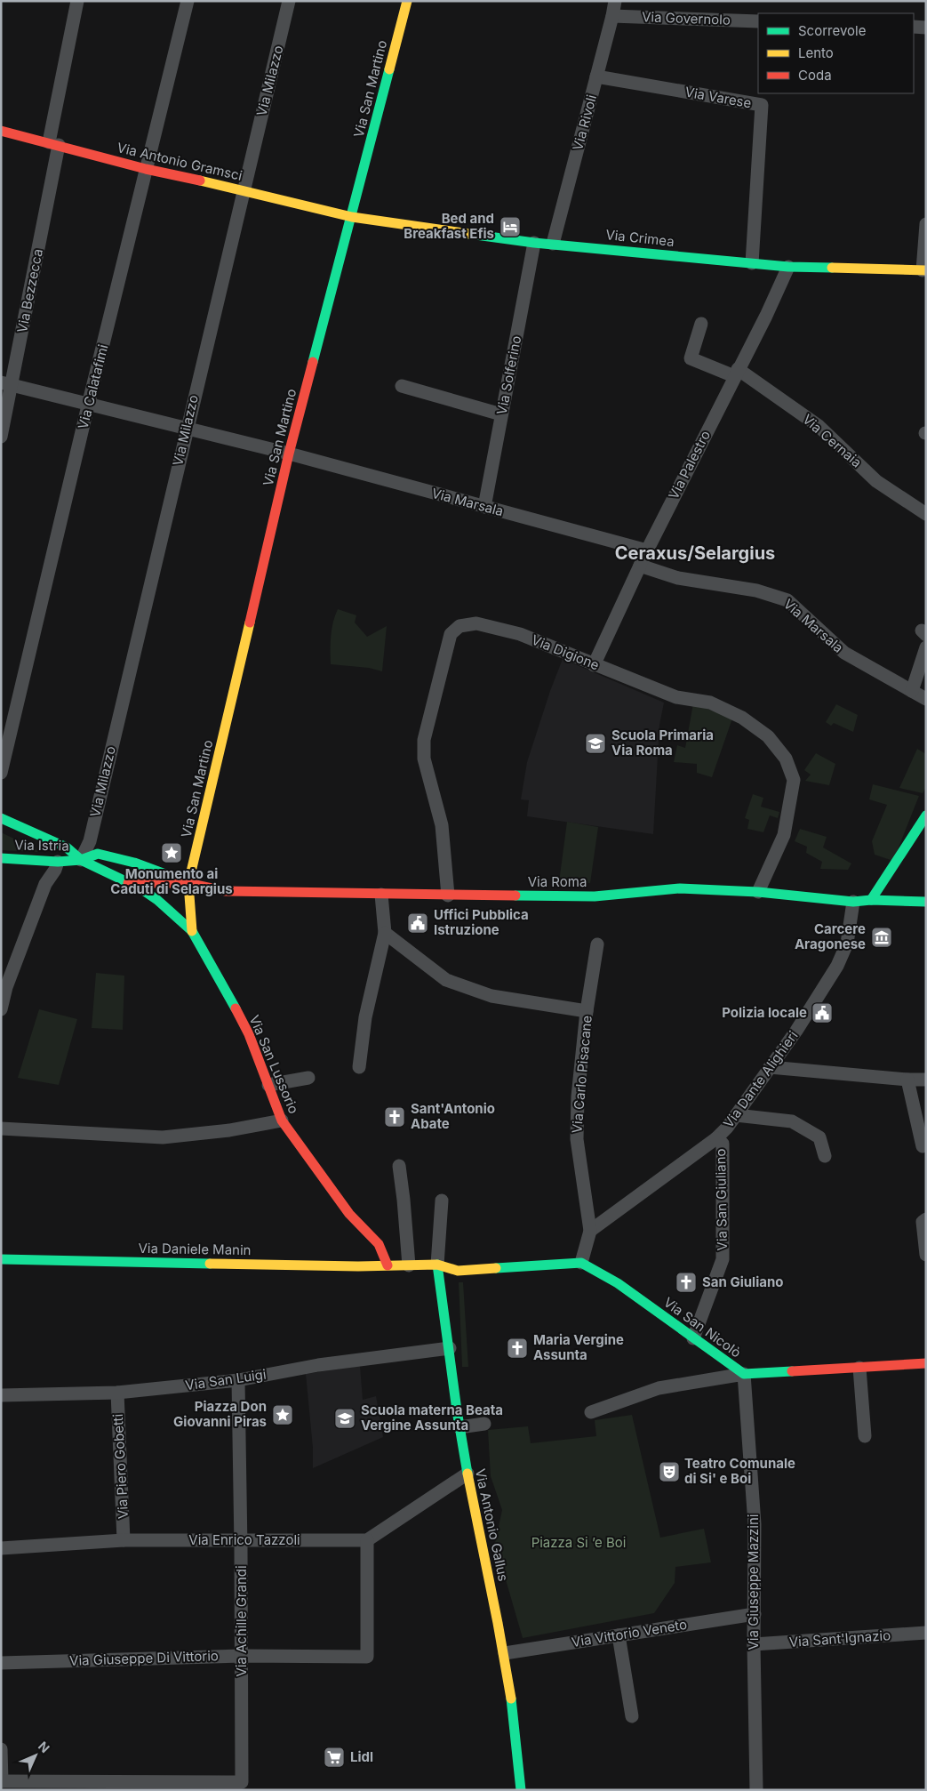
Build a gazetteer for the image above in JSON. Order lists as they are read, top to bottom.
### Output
{
  "streets": {
    "street": [
      "Via Governolo",
      "Via Milazzo",
      "Via San Martino",
      "Via Varese",
      "Via Rivoli",
      "Via Antonio Gramsci",
      "Via Crimea",
      "Via Bezzecca",
      "Via Solferino",
      "Via Calatafimi",
      "Via Cernaia",
      "Via Palestro",
      "Via Marsala",
      "Via Digione",
      "Via Istria",
      "Via Roma",
      "Via San Lussorio",
      "Via Carlo Pisacane",
      "Via Dante Alighieri",
      "Via San Giuliano",
      "Via Daniele Manin",
      "Via San Nicolò",
      "Via San Luigi",
      "Via Piero Gobetti",
      "Via Antonio Gallus",
      "Via Enrico Tazzoli",
      "Via Giuseppe Mazzini",
      "Via Achille Grandi",
      "Via Vittorio Veneto",
      "Via Sant'Ignazio",
      "Via Giuseppe Di Vittorio"
    ]
  },
  "crossings": [
    ["Via Governolo", "Via Rivoli"],
    ["Via Milazzo", "Via Antonio Gramsci"],
    ["Via Milazzo", "Via Marsala"],
    ["Via Milazzo", "Via Istria"],
    ["Via San Martino", "Via Antonio Gramsci"],
    ["Via San Martino", "Via Crimea"],
    ["Via San Martino", "Via Marsala"],
    ["Via San Martino", "Via Istria"],
    ["Via San Martino", "Via Roma"],
    ["Via San Martino", "Via San Lussorio"],
    ["Via Varese", "Via Rivoli"],
    ["Via Varese", "Via Crimea"],
    ["Via Rivoli", "Via Crimea"],
    ["Via Antonio Gramsci", "Via Crimea"],
    ["Via Antonio Gramsci", "Via Bezzecca"],
    ["Via Antonio Gramsci", "Via Calatafimi"],
    ["Via Crimea", "Via Solferino"],
    ["Via Crimea", "Via Palestro"],
    ["Via Bezzecca", "Via Marsala"],
    ["Via Solferino", "Via Marsala"],
    ["Via Calatafimi", "Via Marsala"],
    ["Via Cernaia", "Via Palestro"],
    ["Via Palestro", "Via Marsala"],
    ["Via Palestro", "Via Digione"],
    ["Via Digione", "Via Roma"],
    ["Via Istria", "Via Roma"],
    ["Via Roma", "Via Dante Alighieri"],
    ["Via San Lussorio", "Via Daniele Manin"],
    ["Via Carlo Pisacane", "Via Dante Alighieri"],
    ["Via Dante Alighieri", "Via San Giuliano"],
    ["Via San Giuliano", "Via San Nicolò"],
    ["Via Daniele Manin", "Via San Nicolò"],
    ["Via Daniele Manin", "Via Antonio Gallus"],
    ["Via San Nicolò", "Via Giuseppe Mazzini"],
    ["Via San Luigi", "Via Piero Gobetti"],
    ["Via San Luigi", "Via Antonio Gallus"],
    ["Via San Luigi", "Via Achille Grandi"],
    ["Via Piero Gobetti", "Via Enrico Tazzoli"],
    ["Via Antonio Gallus", "Via Vittorio Veneto"],
    ["Via Enrico Tazzoli", "Via Achille Grandi"],
    ["Via Enrico Tazzoli", "Via Giuseppe Di Vittorio"],
    ["Via Giuseppe Mazzini", "Via Vittorio Veneto"],
    ["Via Giuseppe Mazzini", "Via Sant'Ignazio"],
    ["Via Achille Grandi", "Via Giuseppe Di Vittorio"]
  ],
  "districts": ["Ceraxus/Selargius"],
  "parks": ["Piazza Si ’e Boi"],
  "places": {
    "hotel": ["Bed and Breakfast Efis"],
    "school or university": ["Scuola Primaria Via Roma", "Scuola materna Beata Vergine Assunta"],
    "place": ["Monumento ai Caduti di Selargius", "Piazza Don Giovanni Piras"],
    "public building": ["Uffici Pubblica Istruzione", "Polizia locale"],
    "museum": ["Carcere Aragonese"],
    "church": ["Sant'Antonio Abate", "San Giuliano", "Maria Vergine Assunta"],
    "theatre": ["Teatro Comunale di Si' e Boi"],
    "supermarket": ["Lidl"]
  },
  "legend": ["Scorrevole", "Lento", "Coda"],
  "north": "top right"
}
